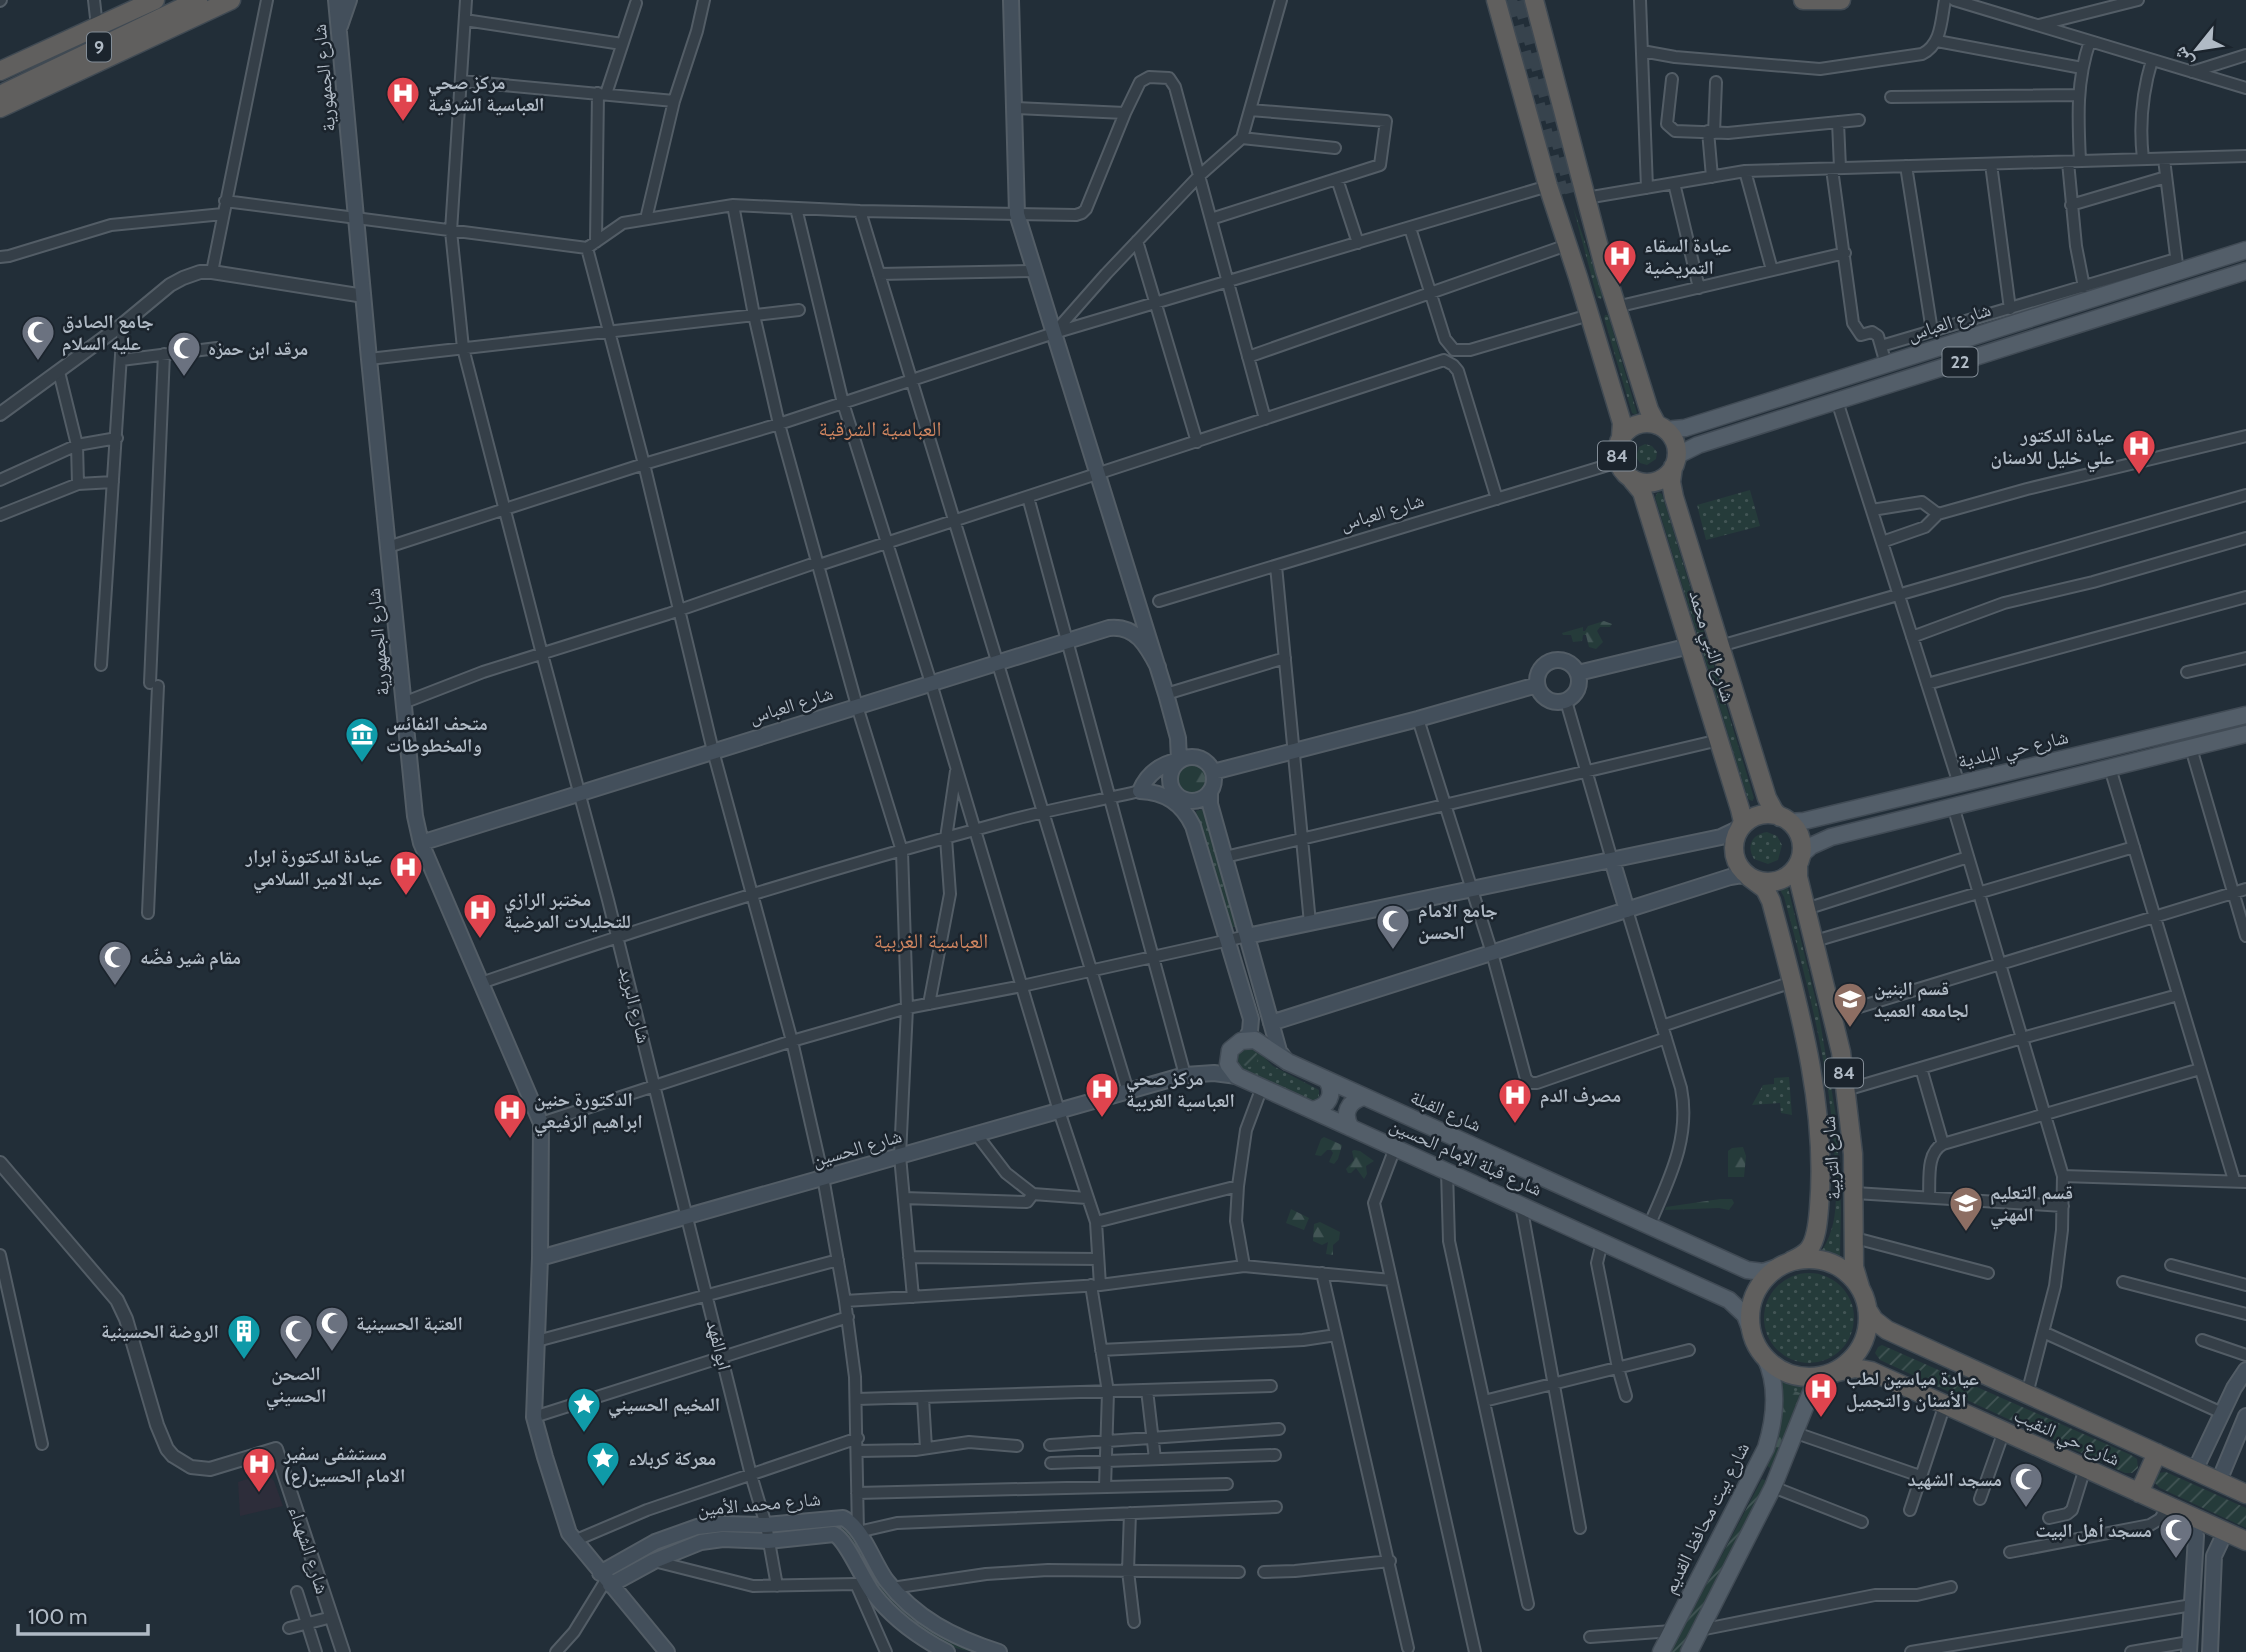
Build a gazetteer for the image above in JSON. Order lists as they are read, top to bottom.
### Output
{
  "streets": {
    "highway": [
      "9",
      "84",
      "شارع النبي محمد",
      "شارع التربية",
      "شارع حي النقيب"
    ],
    "main road": [
      "شارع الجمهورية",
      "شارع العباس",
      "22",
      "شارع حي البلدية",
      "شارع القبلة",
      "شارع الحسين",
      "شارع قبلة الإمام الحسين",
      "شارع محمد الأمين",
      "شارع بيت محافظ القديم"
    ],
    "street": ["شارع البريد", "ابوالفهد", "شارع الشهداء"]
  },
  "crossings": [
    ["شارع الجمهورية", "شارع العباس"],
    ["شارع الجمهورية", "شارع الحسين"],
    ["شارع الجمهورية", "شارع محمد الأمين"],
    ["شارع العباس", "22"],
    ["شارع العباس", "84"],
    ["شارع العباس", "شارع النبي محمد"],
    ["شارع العباس", "شارع البريد"],
    ["22", "84"],
    ["22", "شارع النبي محمد"],
    ["84", "شارع النبي محمد"],
    ["84", "شارع حي البلدية"],
    ["84", "شارع القبلة"],
    ["84", "شارع قبلة الإمام الحسين"],
    ["84", "شارع التربية"],
    ["84", "شارع حي النقيب"],
    ["84", "شارع بيت محافظ القديم"],
    ["شارع النبي محمد", "شارع حي البلدية"],
    ["شارع النبي محمد", "شارع التربية"],
    ["شارع حي البلدية", "شارع التربية"],
    ["شارع البريد", "شارع الحسين"],
    ["شارع البريد", "ابوالفهد"],
    ["شارع القبلة", "شارع قبلة الإمام الحسين"],
    ["شارع القبلة", "شارع التربية"],
    ["شارع القبلة", "شارع حي النقيب"],
    ["شارع القبلة", "شارع بيت محافظ القديم"],
    ["شارع الحسين", "شارع قبلة الإمام الحسين"],
    ["شارع الحسين", "ابوالفهد"],
    ["شارع قبلة الإمام الحسين", "شارع التربية"],
    ["شارع قبلة الإمام الحسين", "شارع حي النقيب"],
    ["شارع قبلة الإمام الحسين", "شارع بيت محافظ القديم"],
    ["شارع التربية", "شارع حي النقيب"],
    ["شارع التربية", "شارع بيت محافظ القديم"],
    ["ابوالفهد", "شارع محمد الأمين"],
    ["شارع حي النقيب", "شارع بيت محافظ القديم"]
  ],
  "districts": ["العباسية الشرقية", "العباسية الغربية"],
  "places": {
    "hospital": [
      "مركز صحي العباسية الشرقية",
      "عيادة السقاء التمريضية",
      "عيادة الدكتور علي خليل للاسنان",
      "عيادة الدكتورة ابرار عبد الامير السلامي",
      "مختبر الرازي للتحليلات المرضية",
      "مركز صحي العباسية الغربية",
      "مصرف الدم",
      "الدكتورة حنين ابراهيم الرفيعي",
      "عيادة مياسين لطب الأسنان والتجميل",
      "مستشفى سفير الامام الحسين(ع)"
    ],
    "mosque": [
      "جامع الصادق عليه السلام",
      "مرقد ابن حمزه",
      "جامع الامام الحسن",
      "مقام شير فضّه",
      "العتبة الحسينية",
      "الصحن الحسيني",
      "مسجد الشهيد",
      "مسجد أهل البيت"
    ],
    "museum": ["متحف النفائس والمخطوطات"],
    "school or university": ["قسم البنين لجامعه العميد", "قسم التعليم المهني"],
    "building": ["الروضة الحسينية"],
    "place": ["المخيم الحسيني", "معركة كربلاء"]
  },
  "scale_bar": "100 m",
  "north": "bottom left"
}
